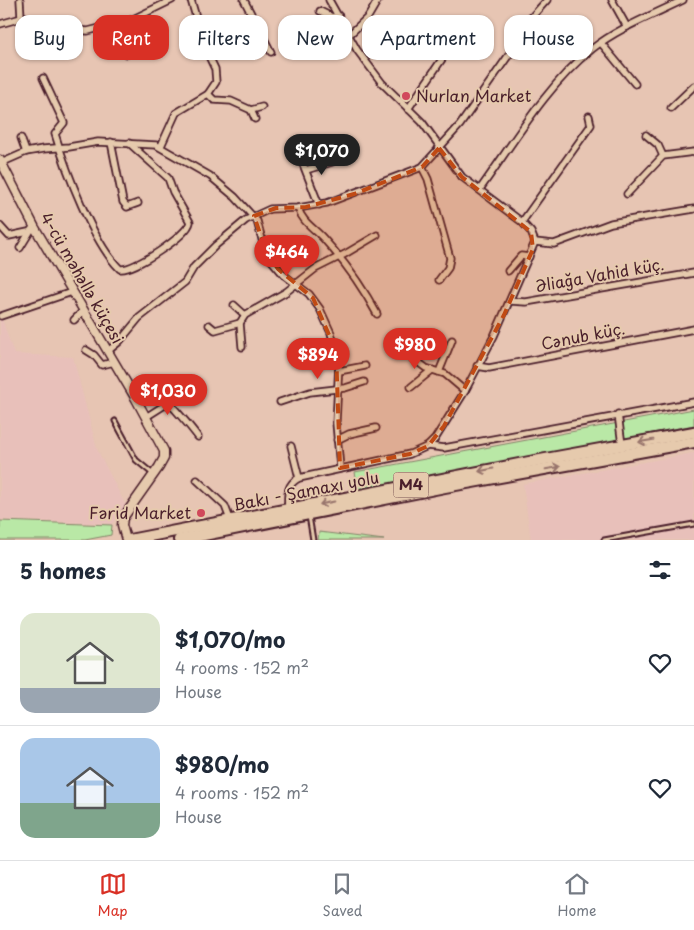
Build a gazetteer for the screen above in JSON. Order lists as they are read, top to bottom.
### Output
{
  "streets": {
    "highway": ["M4", "Bakı - Şamaxı yolu"],
    "street": ["Əliağa Vahid küç.", "4-cü məhəllə küçesi", "Cənub küç."]
  },
  "crossings": [
    ["4-cü məhəllə küçesi", "Bakı - Şamaxı yolu"]
  ],
  "places": ["Nurlan Market", "Fərid Market"],
  "page": {
    "chip": [
      "Buy",
      "Rent",
      "Filters",
      "New",
      "Apartment",
      "House"
    ],
    "price": [
      "$1,070",
      "$464",
      "$980",
      "$894",
      "$1,030"
    ],
    "heading": "5 homes",
    "list": [
      {
        "name": "$1,070/mo",
        "note": "4 rooms · 152 m² · House"
      },
      {
        "name": "$980/mo",
        "note": "4 rooms · 152 m² · House"
      }
    ],
    "tabs": ["Map", "Saved", "Home"]
  }
}
